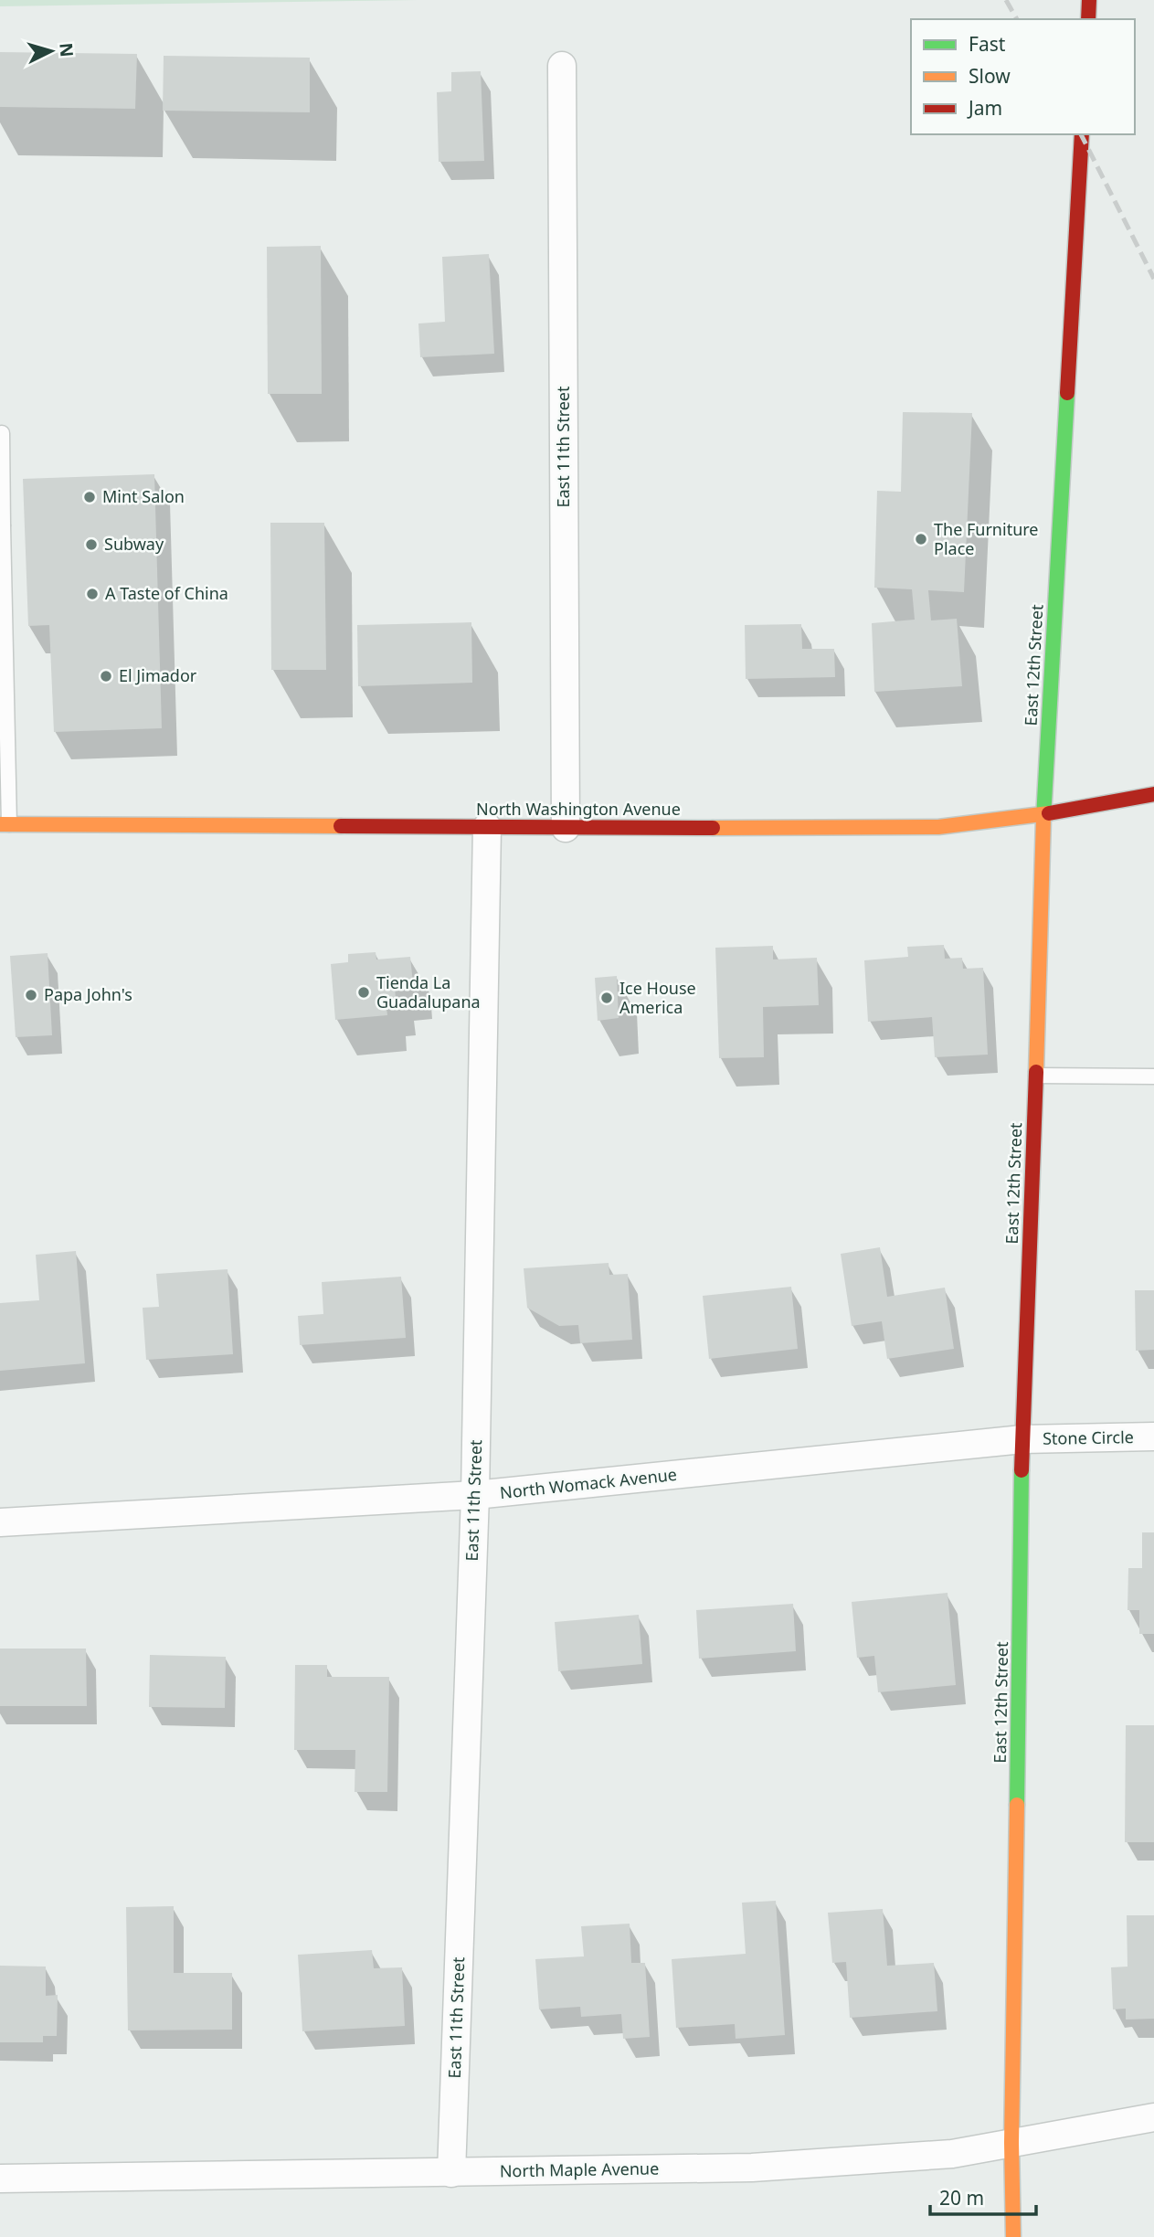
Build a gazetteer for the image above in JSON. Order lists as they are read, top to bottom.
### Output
{
  "streets": {
    "street": [
      "East 11th Street",
      "East 12th Street",
      "North Washington Avenue",
      "Stone Circle",
      "North Womack Avenue",
      "North Maple Avenue"
    ]
  },
  "crossings": [
    ["East 11th Street", "North Washington Avenue"],
    ["East 11th Street", "North Womack Avenue"],
    ["East 11th Street", "North Maple Avenue"],
    ["East 12th Street", "North Washington Avenue"],
    ["East 12th Street", "Stone Circle"],
    ["East 12th Street", "North Womack Avenue"],
    ["East 12th Street", "North Maple Avenue"],
    ["Stone Circle", "North Womack Avenue"]
  ],
  "places": [
    "Mint Salon",
    "The Furniture Place",
    "Subway",
    "A Taste of China",
    "El Jimador",
    "Tienda La Guadalupana",
    "Papa John's",
    "Ice House America"
  ],
  "legend": ["Fast", "Slow", "Jam"],
  "scale_bar": "20 m",
  "north": "right"
}
